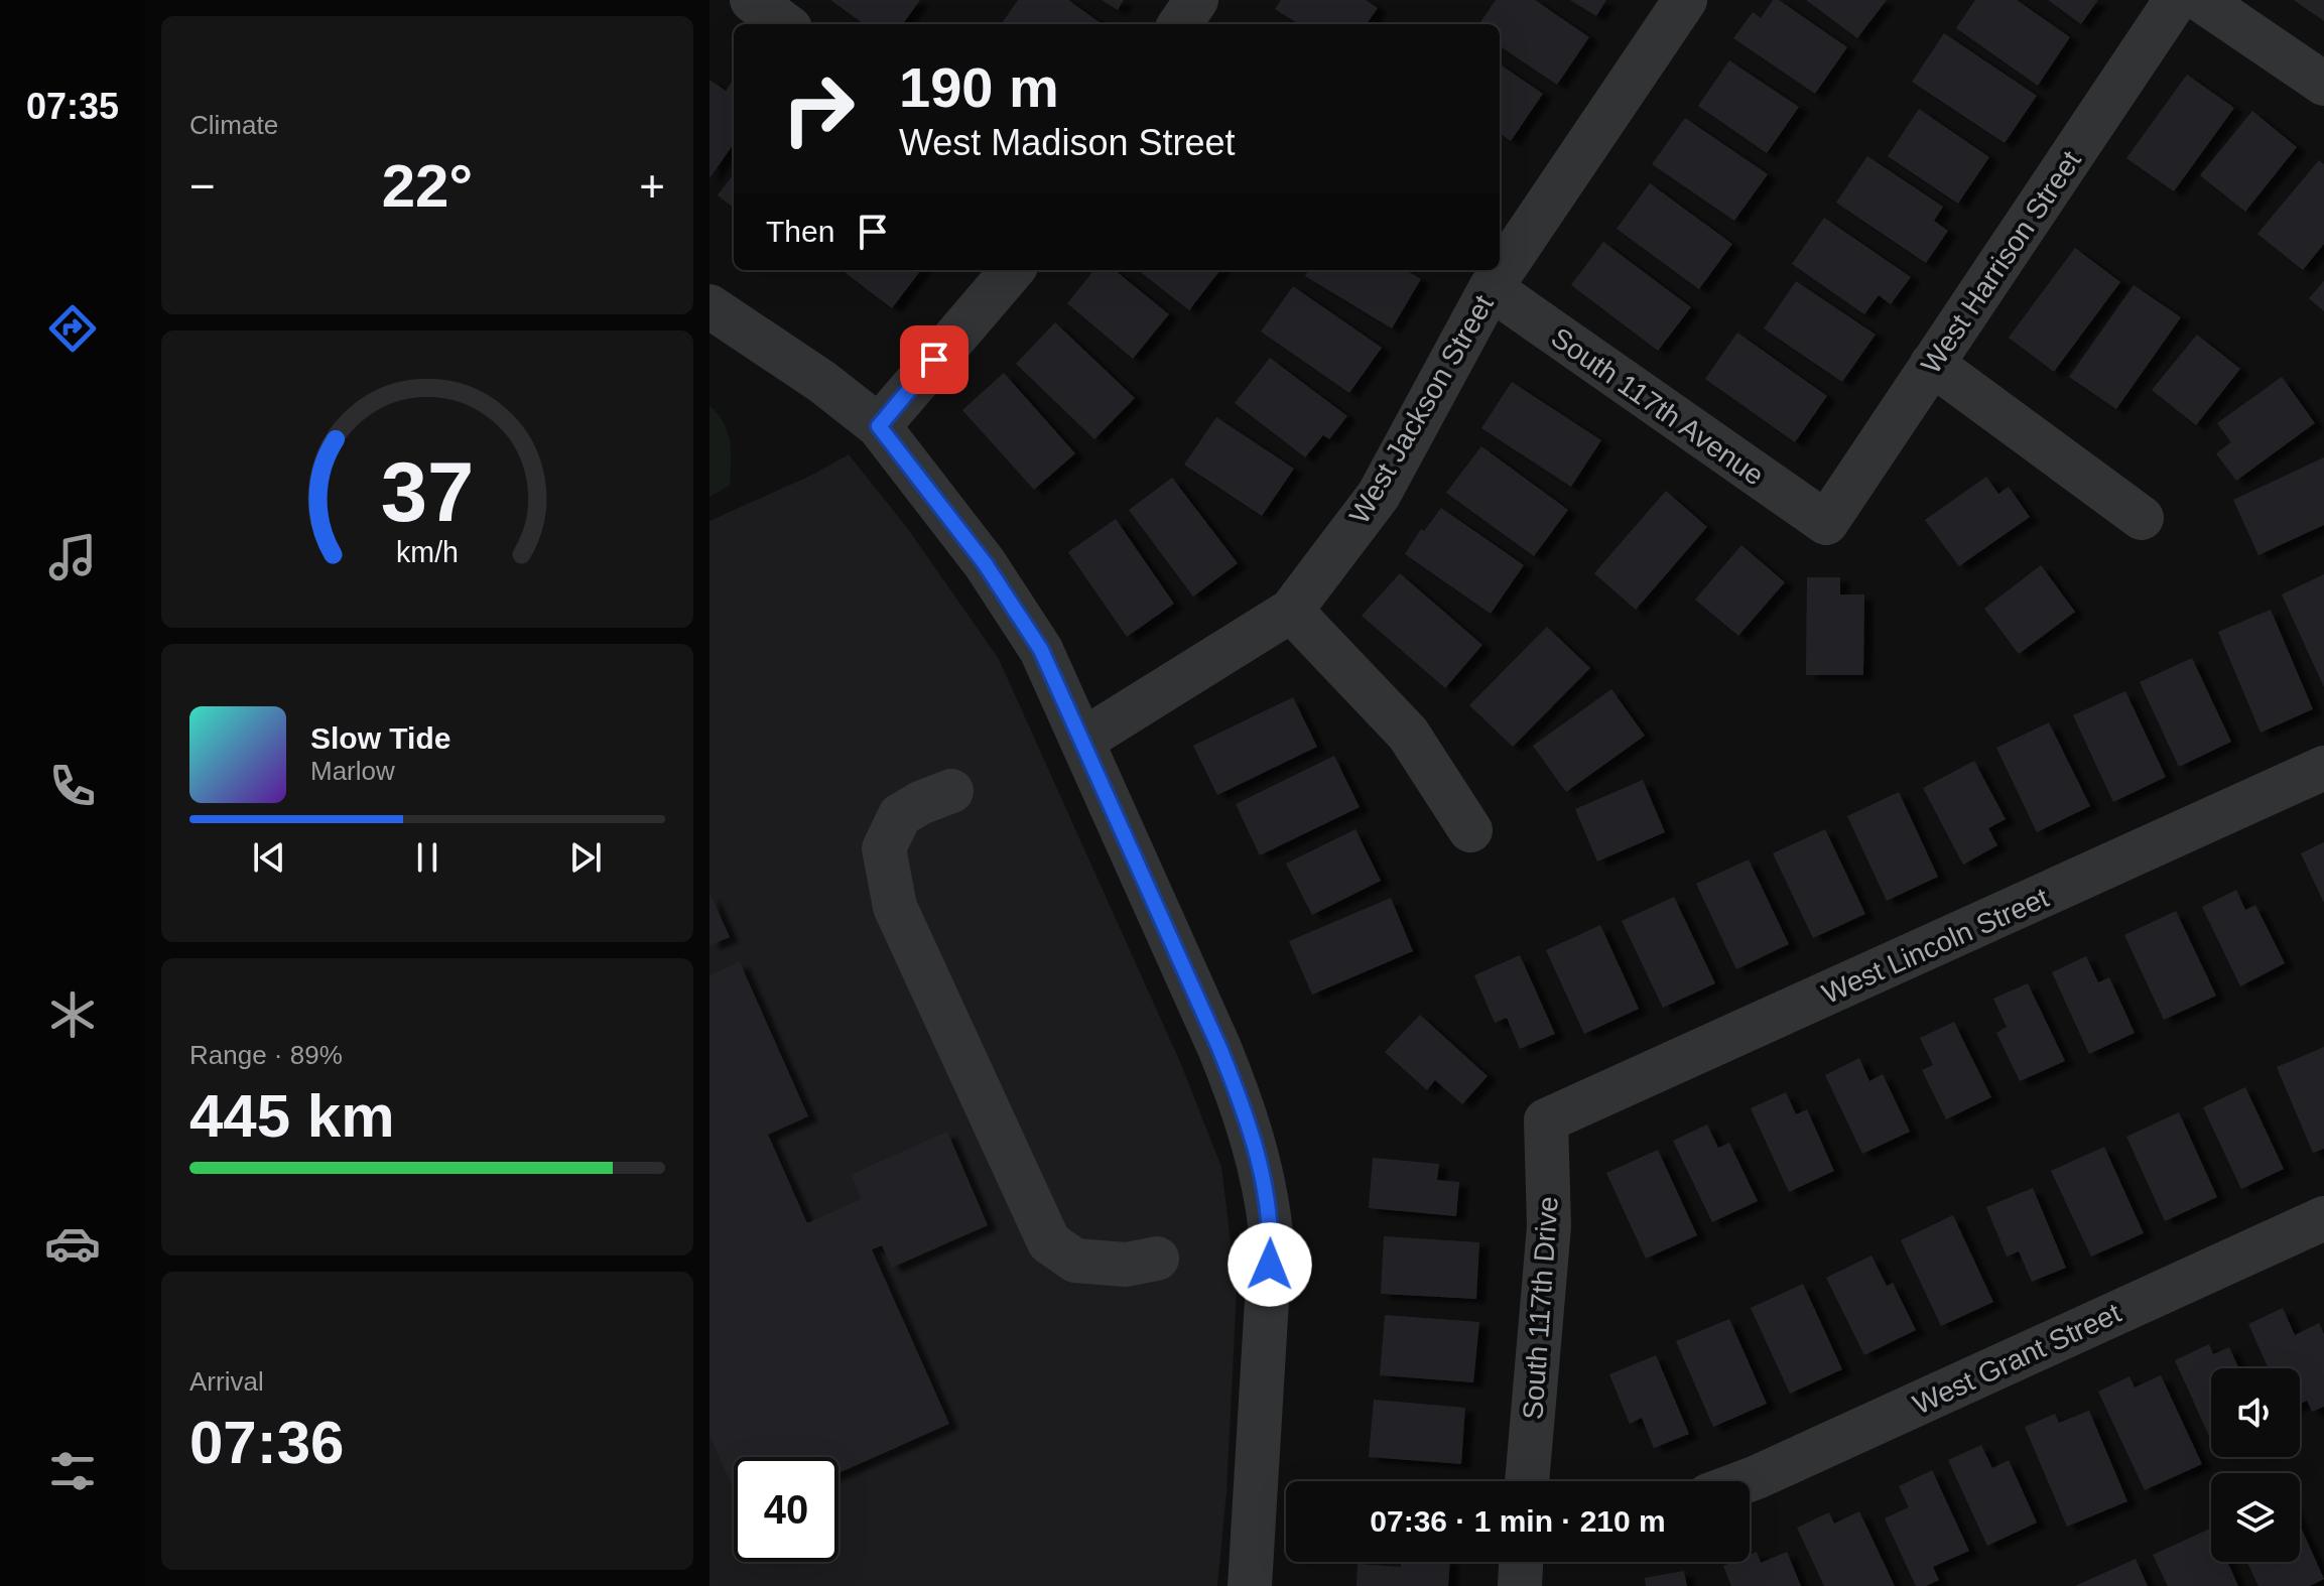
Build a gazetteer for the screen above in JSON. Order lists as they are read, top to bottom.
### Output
{
  "streets": {
    "street": [
      "West Harrison Street",
      "South 117th Avenue",
      "West Jackson Street",
      "West Lincoln Street",
      "South 117th Drive",
      "West Grant Street"
    ]
  },
  "crossings": [
    ["West Harrison Street", "South 117th Avenue"],
    ["South 117th Avenue", "West Jackson Street"],
    ["West Lincoln Street", "South 117th Drive"]
  ],
  "page": {
    "tabs": "07:35",
    "tile": [
      "Climate",
      ["Range · 89%", "445 km"],
      ["Arrival", "07:36"]
    ],
    "turn": ["190 m", "West Madison Street"],
    "heat": ["−", "22°", "+"],
    "then": "Then",
    "song": ["Slow Tide", "Marlow"],
    "limit": "40",
    "trip": "07:36 · 1 min · 210 m",
    "gauge": ["37", "km/h"]
  }
}
